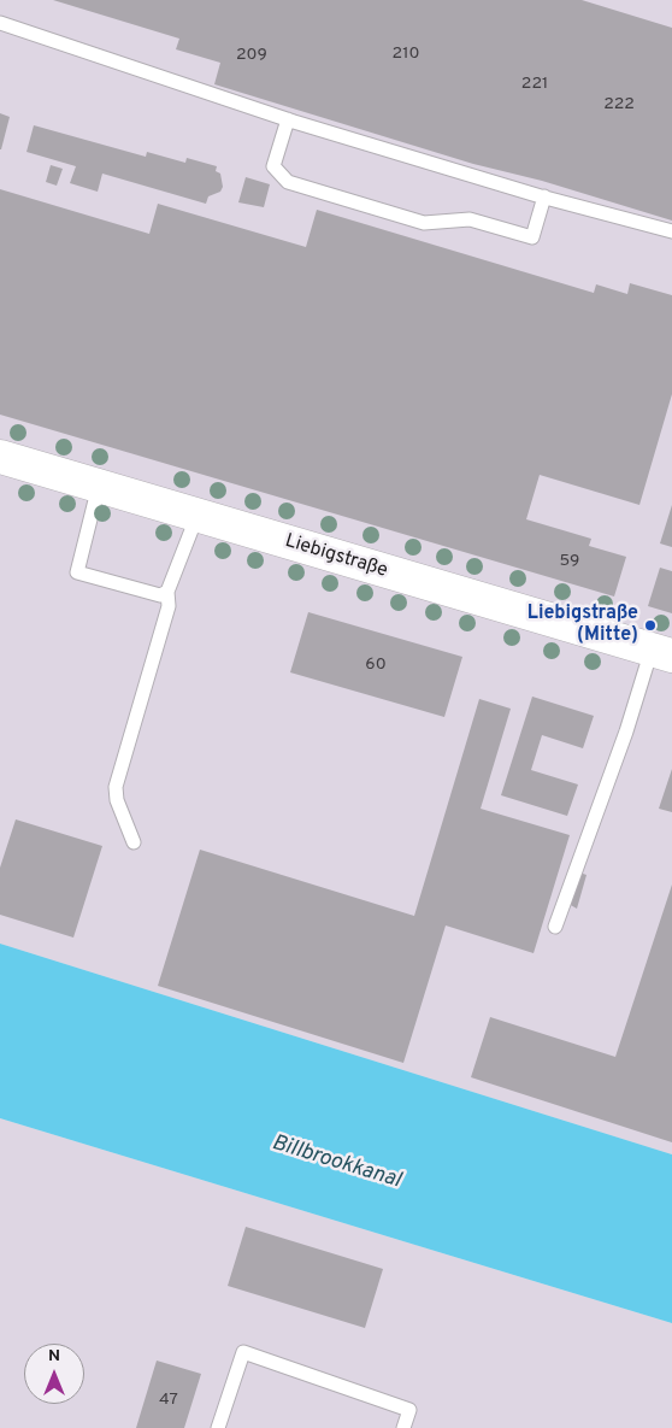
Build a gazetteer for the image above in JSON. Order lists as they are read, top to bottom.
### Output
{
  "streets": {
    "main road": ["Liebigstraße"]
  },
  "water": ["Billbrookkanal"],
  "places": ["Liebigstraße (Mitte)"],
  "house_numbers": [
    "210",
    "209",
    "221",
    "222",
    "59",
    "60",
    "47"
  ],
  "north": "top"
}
